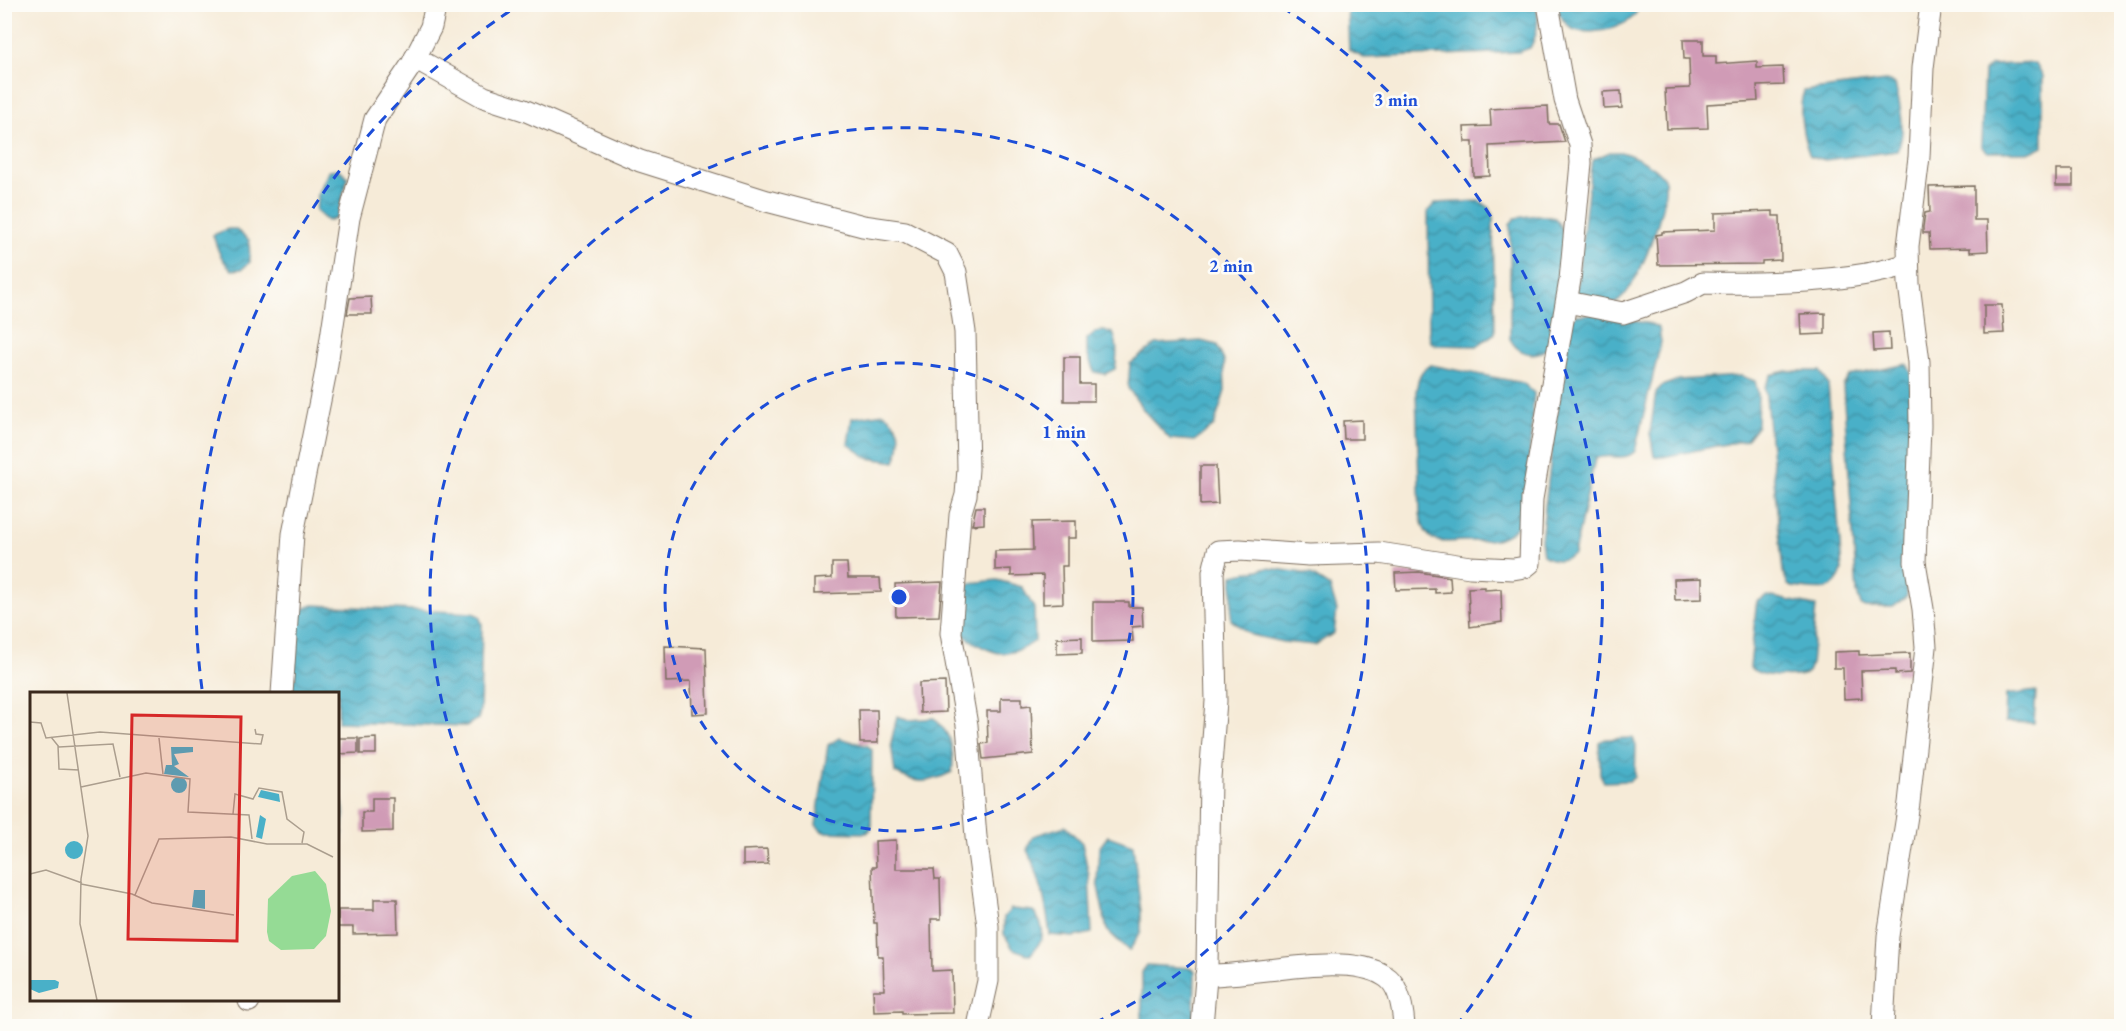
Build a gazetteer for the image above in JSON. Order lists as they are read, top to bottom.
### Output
{
  "rings": ["3 min", "2 min", "1 min"]
}
